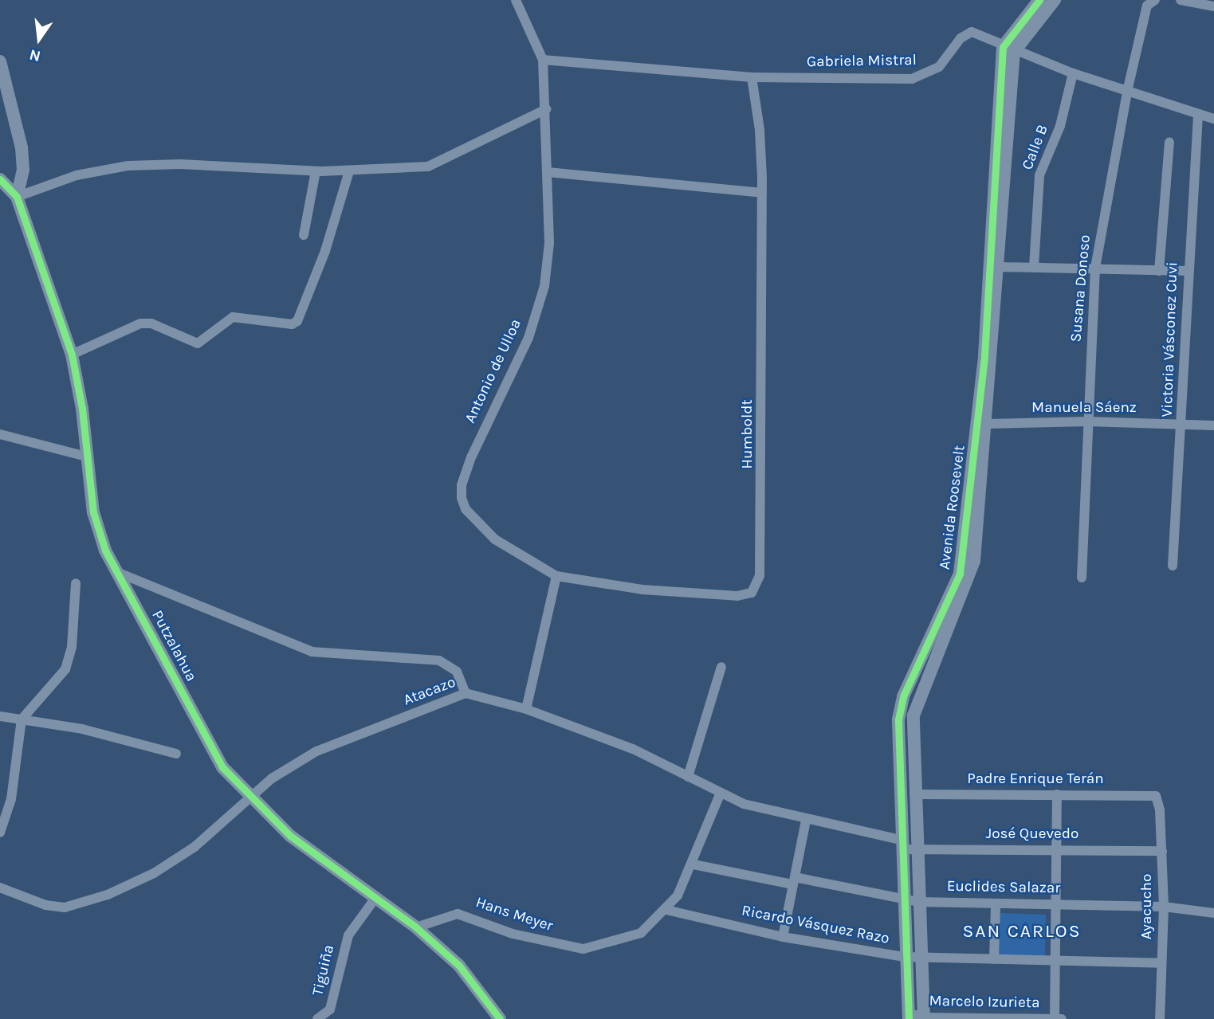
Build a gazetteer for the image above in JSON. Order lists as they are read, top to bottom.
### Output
{
  "streets": {
    "street": [
      "Gabriela Mistral",
      "Calle B",
      "Susana Donoso",
      "Victoria Vásconez Cuvi",
      "Antonio de Ulloa",
      "Manuela Sáenz",
      "Humboldt",
      "Avenida Roosevelt",
      "Putzalahua",
      "Atacazo",
      "Padre Enrique Terán",
      "José Quevedo",
      "Euclides Salazar",
      "Ayacucho",
      "Hans Meyer",
      "Ricardo Vásquez Razo",
      "Tiguiña",
      "Marcelo Izurieta"
    ]
  },
  "crossings": [
    ["Gabriela Mistral", "Calle B"],
    ["Gabriela Mistral", "Susana Donoso"],
    ["Gabriela Mistral", "Victoria Vásconez Cuvi"],
    ["Gabriela Mistral", "Antonio de Ulloa"],
    ["Gabriela Mistral", "Humboldt"],
    ["Gabriela Mistral", "Avenida Roosevelt"],
    ["Susana Donoso", "Manuela Sáenz"],
    ["Victoria Vásconez Cuvi", "Manuela Sáenz"],
    ["Antonio de Ulloa", "Humboldt"],
    ["Manuela Sáenz", "Avenida Roosevelt"],
    ["Avenida Roosevelt", "Atacazo"],
    ["Avenida Roosevelt", "Padre Enrique Terán"],
    ["Avenida Roosevelt", "José Quevedo"],
    ["Avenida Roosevelt", "Euclides Salazar"],
    ["Avenida Roosevelt", "Ricardo Vásquez Razo"],
    ["Avenida Roosevelt", "Marcelo Izurieta"],
    ["Putzalahua", "Atacazo"],
    ["Putzalahua", "Hans Meyer"],
    ["Putzalahua", "Tiguiña"],
    ["Atacazo", "José Quevedo"],
    ["Atacazo", "Hans Meyer"],
    ["Padre Enrique Terán", "Ayacucho"],
    ["José Quevedo", "Ayacucho"],
    ["Euclides Salazar", "Ayacucho"],
    ["Euclides Salazar", "Hans Meyer"],
    ["Ayacucho", "Ricardo Vásquez Razo"],
    ["Hans Meyer", "Ricardo Vásquez Razo"]
  ],
  "districts": ["SAN CARLOS"],
  "north": "bottom"
}
